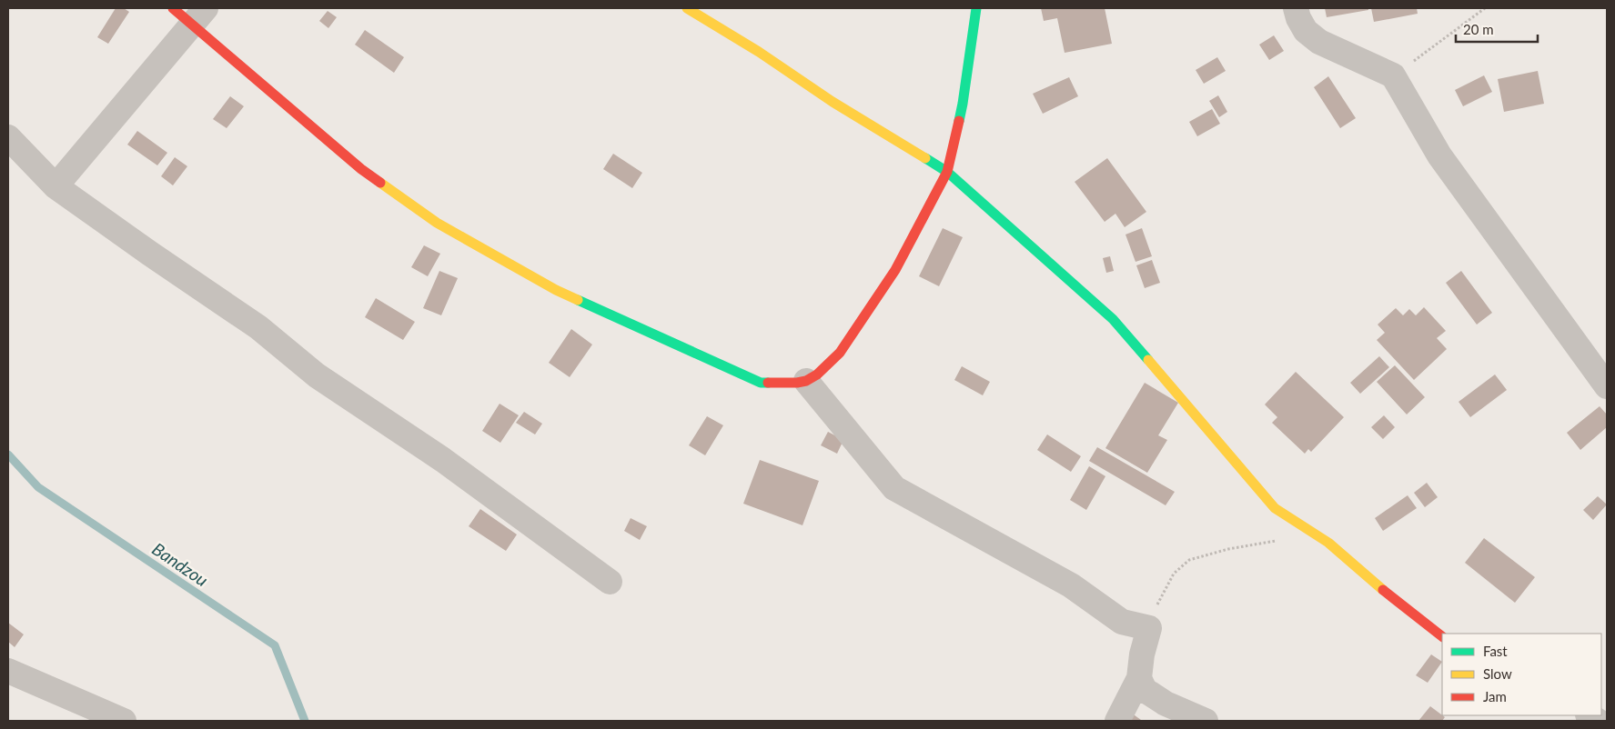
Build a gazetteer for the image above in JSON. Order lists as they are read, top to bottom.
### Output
{
  "water": ["Bandzou"],
  "legend": ["Fast", "Slow", "Jam"],
  "scale_bar": "20 m"
}
